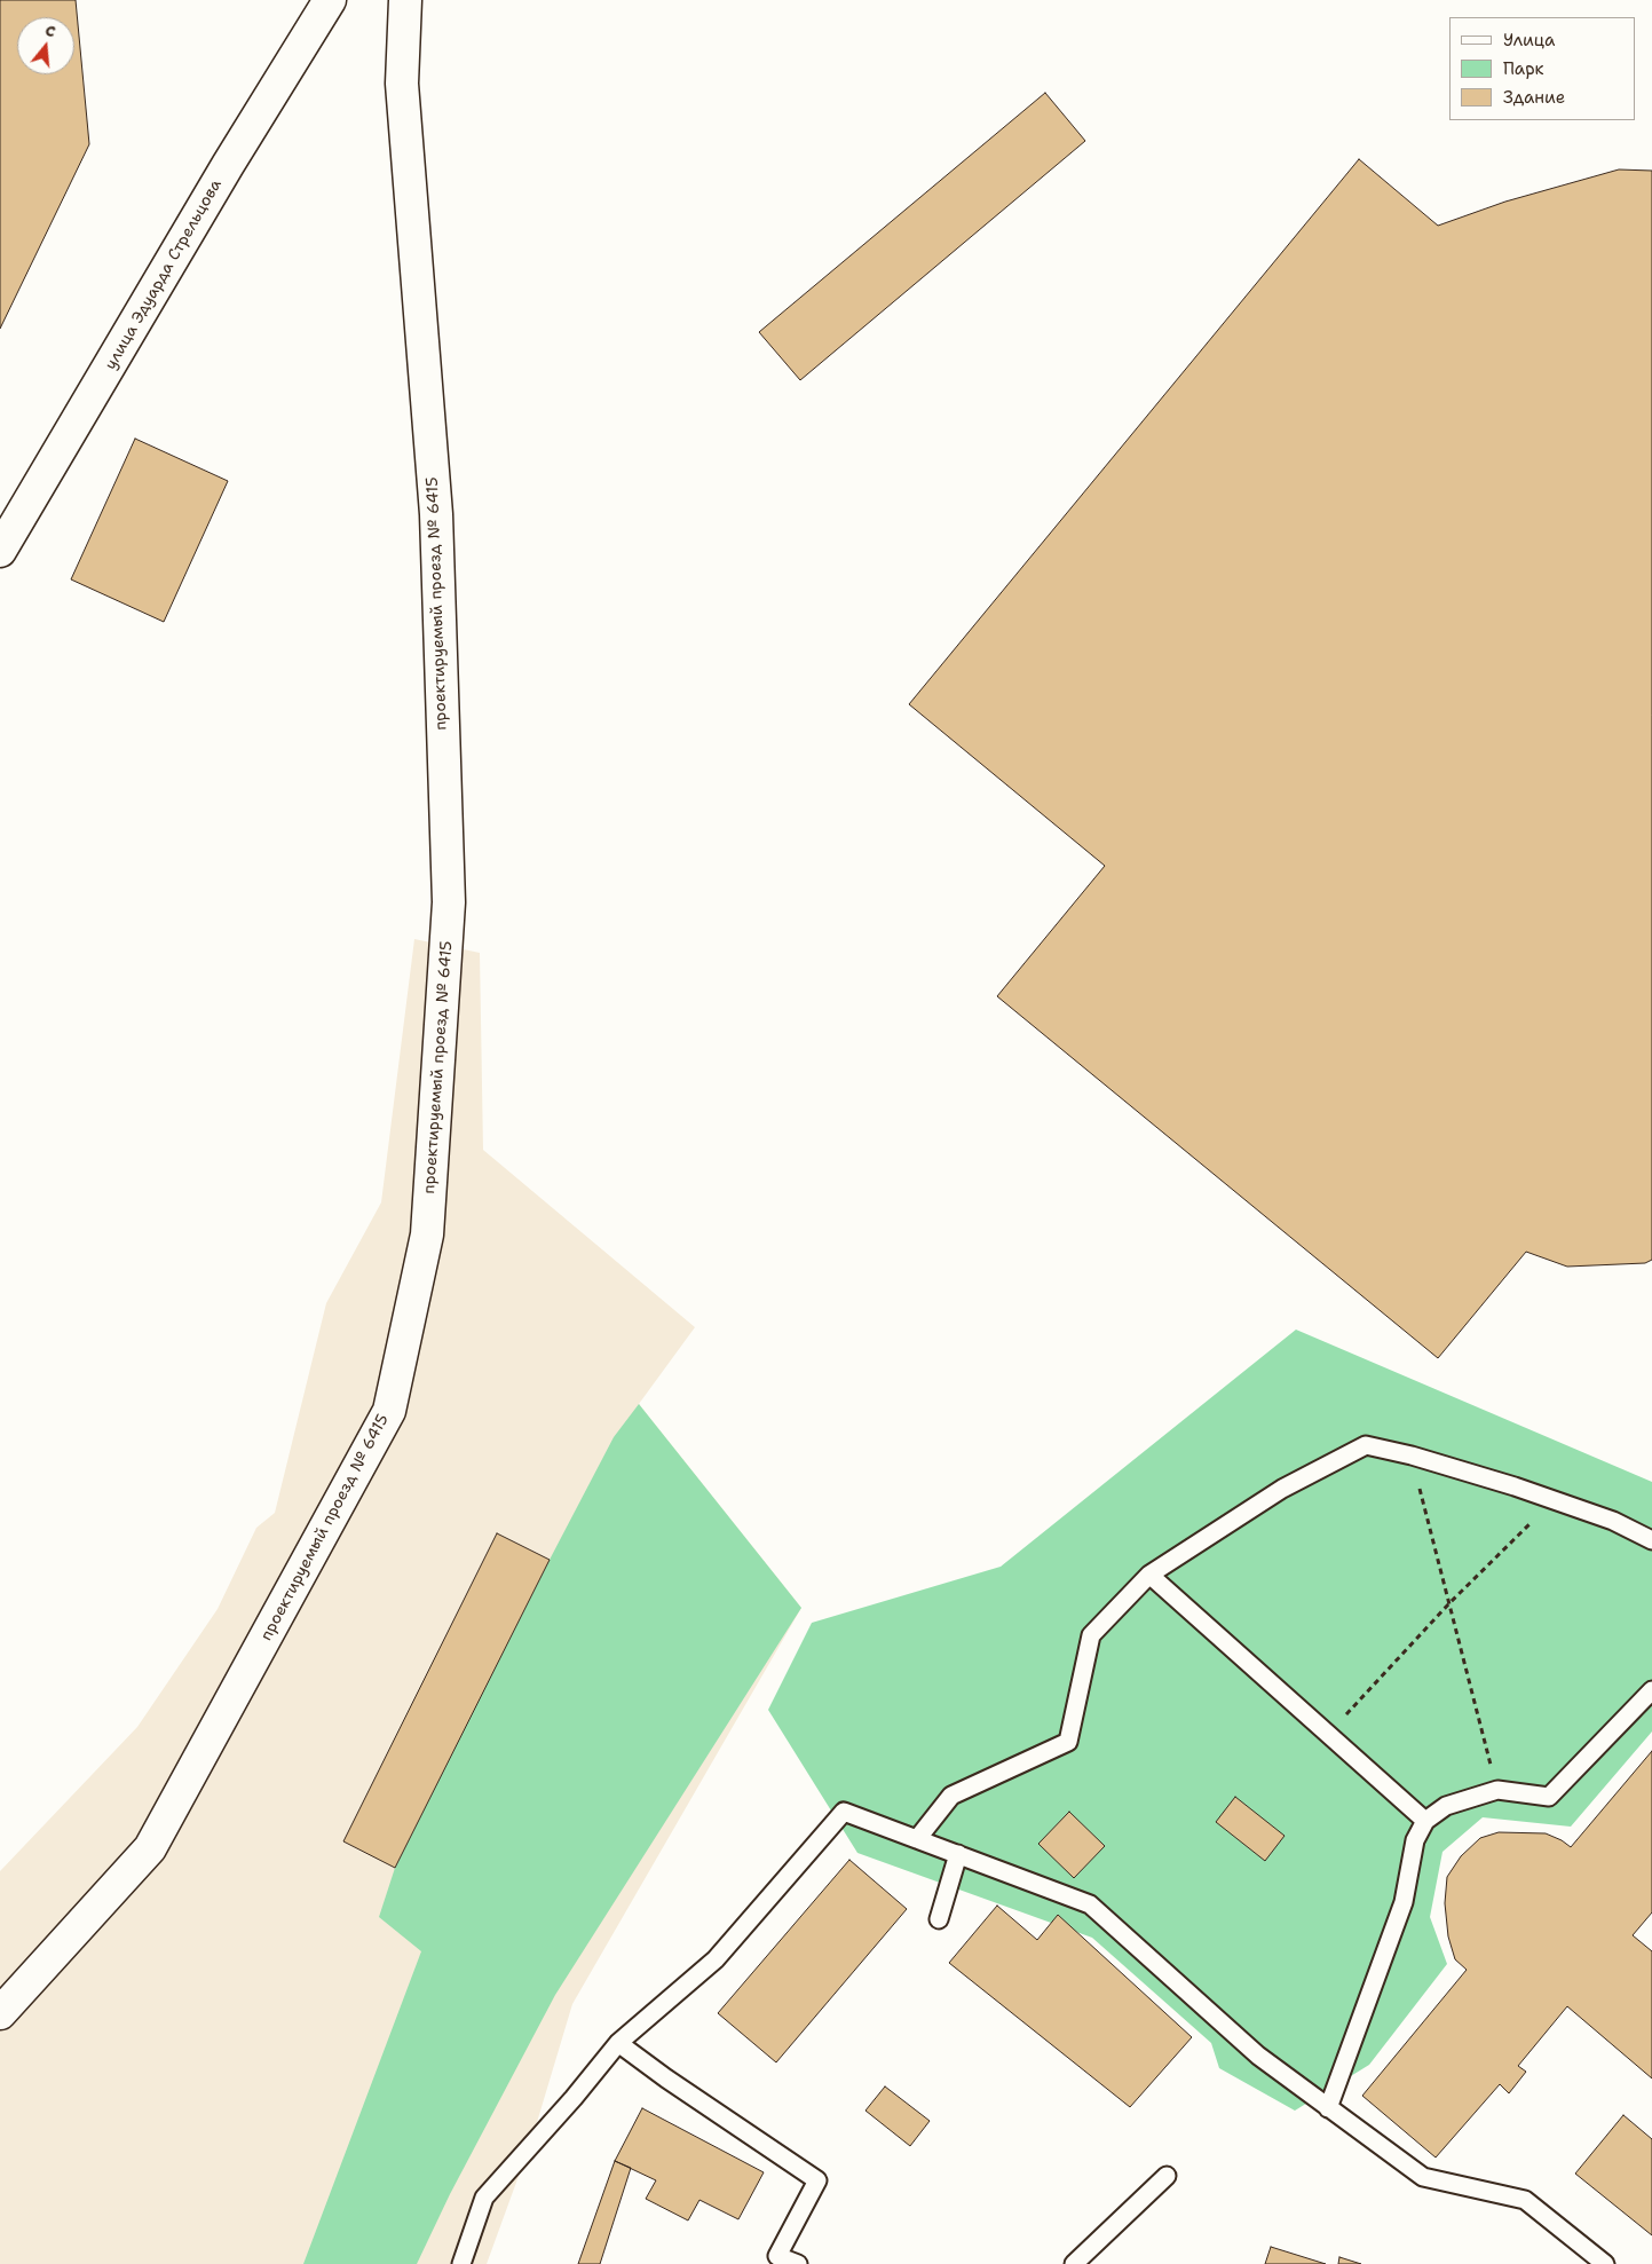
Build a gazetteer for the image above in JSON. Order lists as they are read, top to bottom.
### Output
{
  "streets": {
    "street": ["улица Эдуарда Стрельцова", "проектируемый проезд № 6415"]
  },
  "legend": ["Улица", "Парк", "Здание"],
  "north": "top"
}
